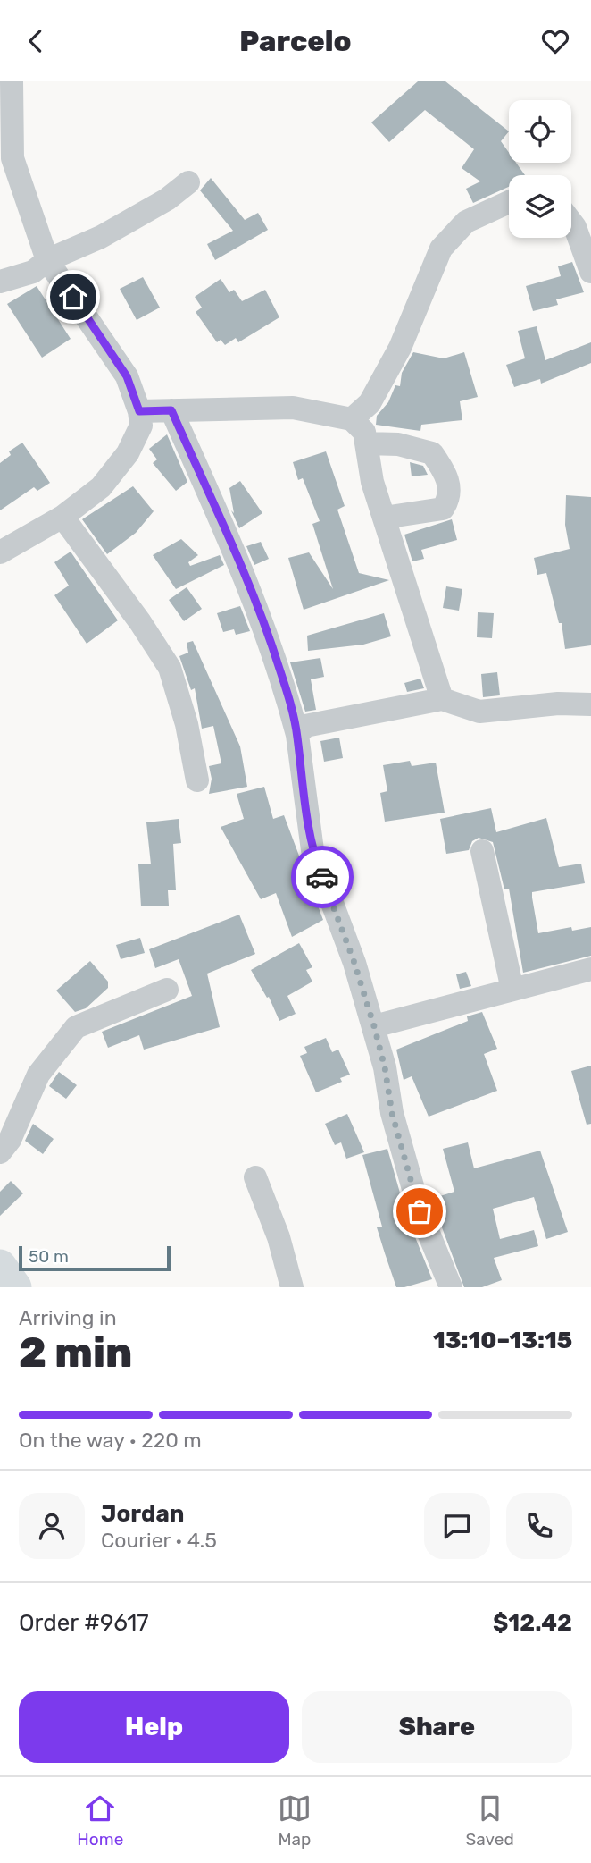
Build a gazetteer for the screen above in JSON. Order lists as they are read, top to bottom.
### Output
{
  "scale_bar": "50 m",
  "page": {
    "header": "Parcelo",
    "scale": "50 m",
    "heading": ["2 min", "Arriving in", "13:10–13:15"],
    "panel": [
      "Jordan",
      "Courier · 4.5",
      "Order #9617",
      "$12.42"
    ],
    "bar": "On the way · 220 m",
    "buttons": ["Help", "Share"],
    "tabs": ["Home", "Map", "Saved"]
  }
}
